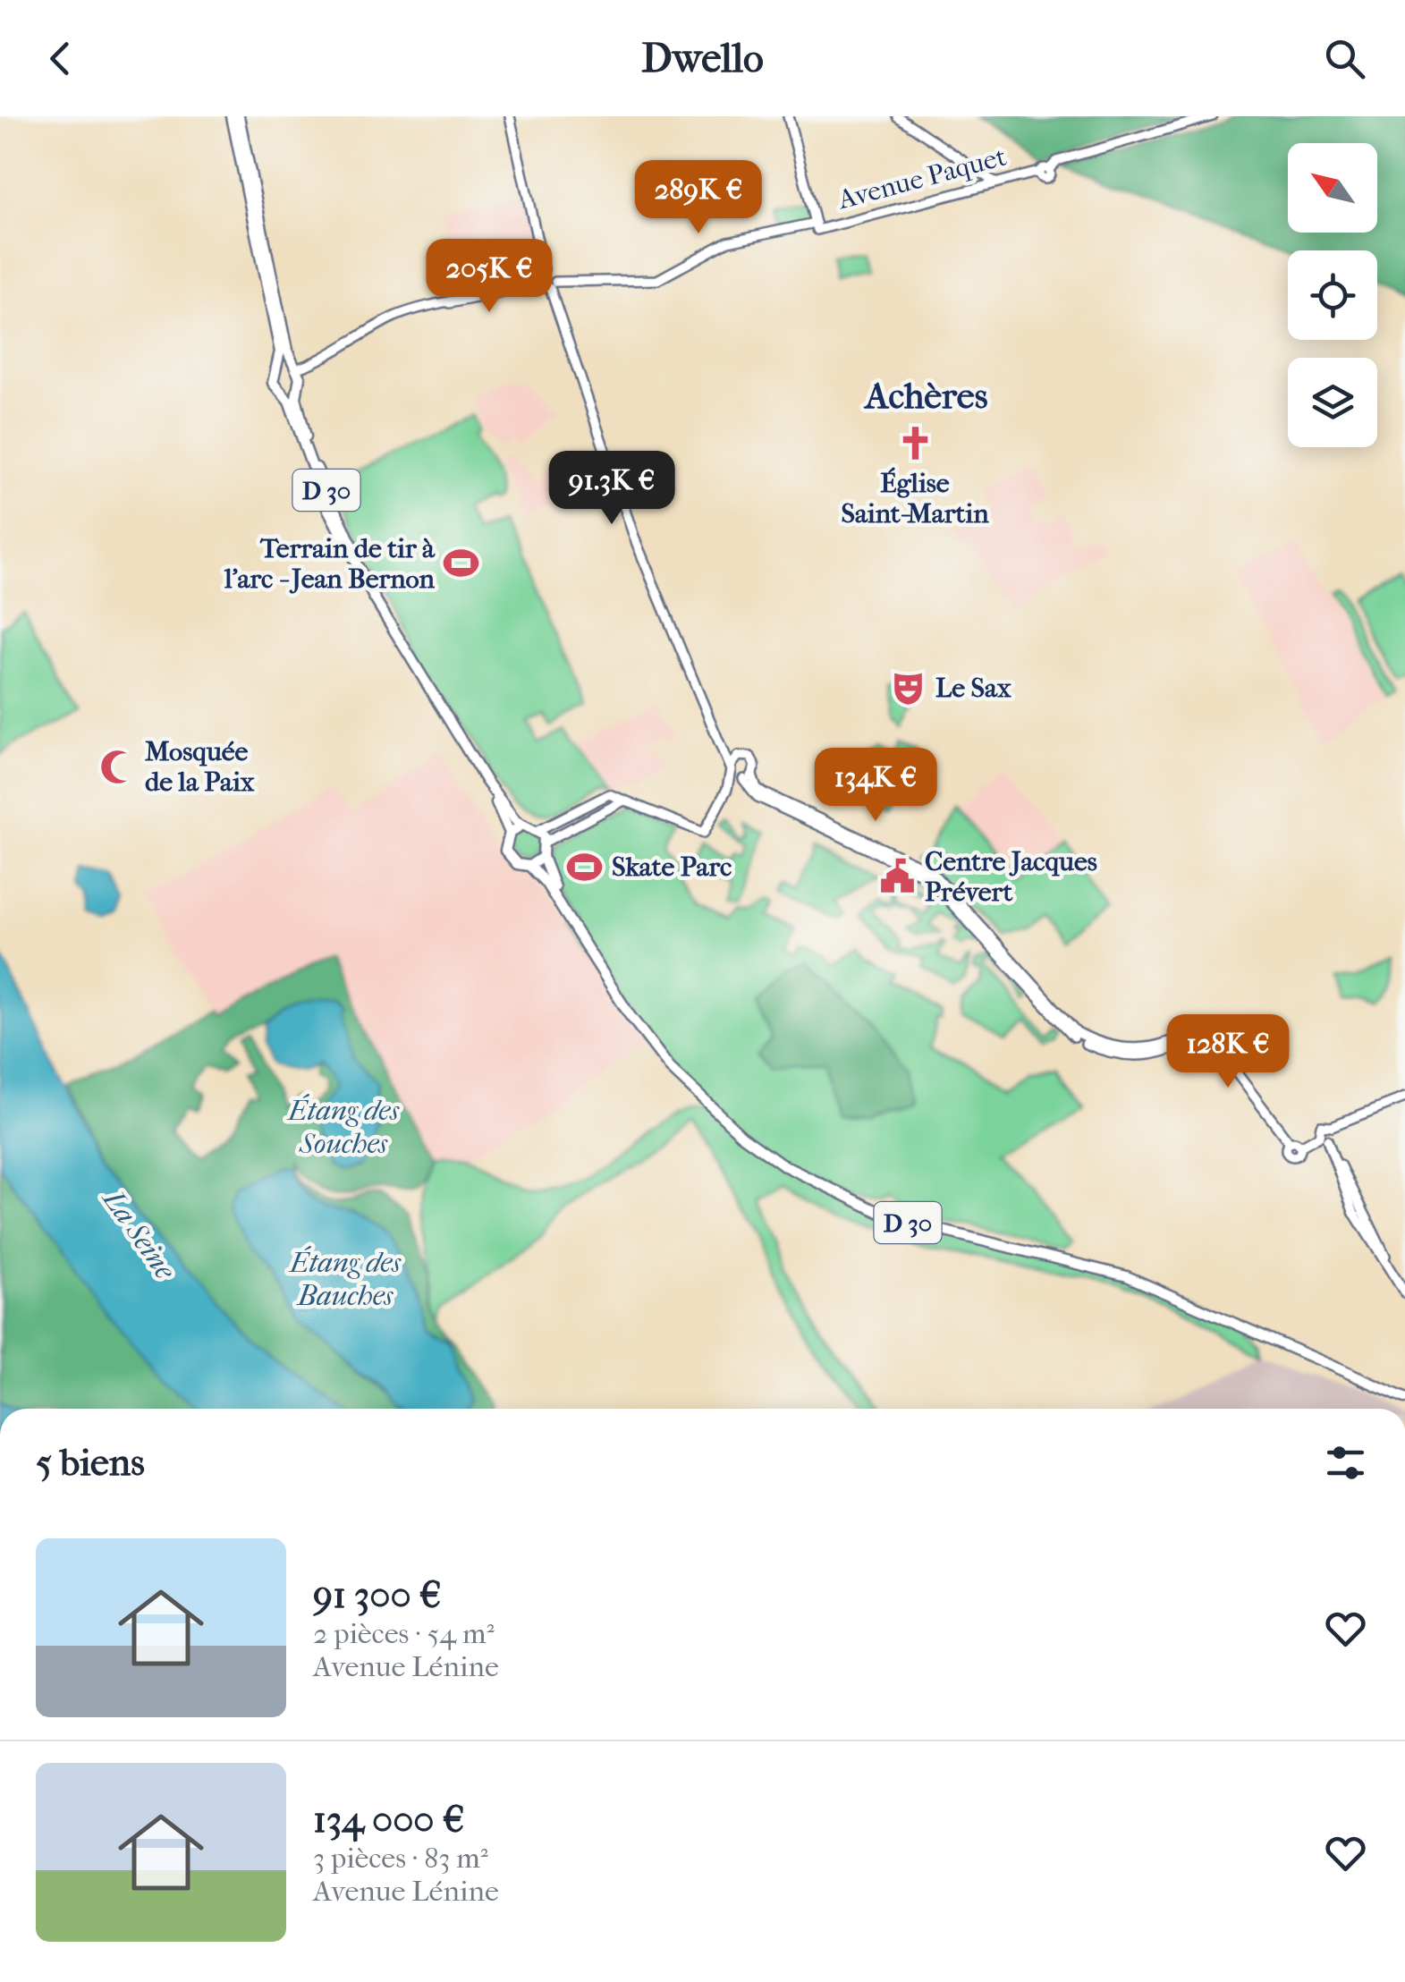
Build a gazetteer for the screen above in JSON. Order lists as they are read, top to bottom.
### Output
{
  "streets": {
    "main road": ["D 30"],
    "street": ["Avenue Paquet"]
  },
  "districts": ["Achères"],
  "water": ["Étang des Souches", "La Seine", "Étang des Bauches"],
  "places": {
    "church": ["Église Saint-Martin"],
    "sports": ["Terrain de tir à l'arc - Jean Bernon", "Skate Parc"],
    "theatre": ["Le Sax"],
    "mosque": ["Mosquée de la Paix"],
    "public building": ["Centre Jacques Prévert"]
  },
  "north": "top left",
  "page": {
    "header": "Dwello",
    "price": [
      "289K €",
      "205K €",
      "91.3K €",
      "134K €",
      "128K €"
    ],
    "heading": "5 biens",
    "list": [
      {
        "name": "91 300 €",
        "note": "2 pièces · 54 m² · Avenue Lénine"
      },
      {
        "name": "134 000 €",
        "note": "3 pièces · 83 m² · Avenue Lénine"
      }
    ]
  }
}
